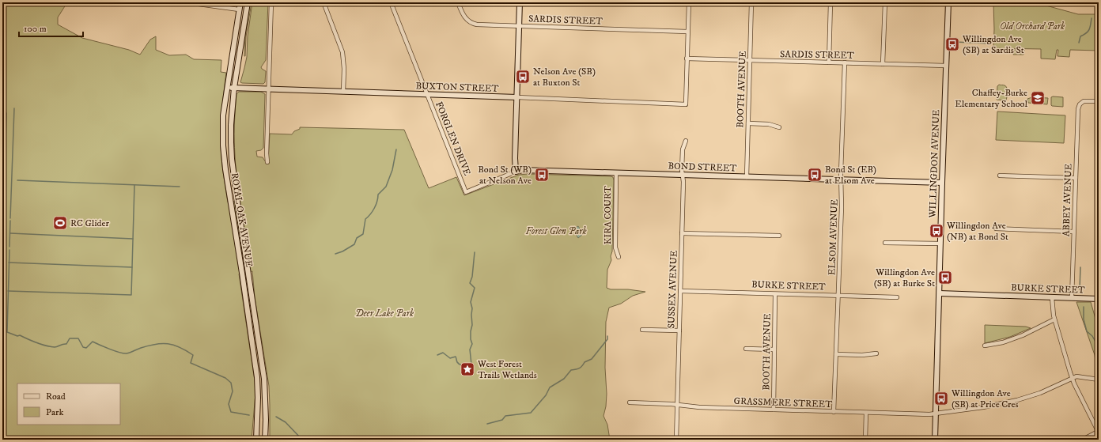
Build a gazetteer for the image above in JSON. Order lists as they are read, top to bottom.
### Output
{
  "streets": {
    "main road": [
      "BUXTON STREET",
      "WILLINGDON AVENUE",
      "BOND STREET",
      "ROYAL OAK AVENUE",
      "BURKE STREET"
    ],
    "street": [
      "SARDIS STREET",
      "BOOTH AVENUE",
      "FORGLEN DRIVE",
      "ABBEY AVENUE",
      "KIRA COURT",
      "ELSOM AVENUE",
      "SUSSEX AVENUE",
      "GRASSMERE STREET"
    ]
  },
  "crossings": [
    ["SARDIS STREET", "BUXTON STREET"],
    ["SARDIS STREET", "BOOTH AVENUE"],
    ["SARDIS STREET", "WILLINGDON AVENUE"],
    ["SARDIS STREET", "ELSOM AVENUE"],
    ["BUXTON STREET", "FORGLEN DRIVE"],
    ["BUXTON STREET", "ROYAL OAK AVENUE"],
    ["BOOTH AVENUE", "BOND STREET"],
    ["BOOTH AVENUE", "BURKE STREET"],
    ["BOOTH AVENUE", "GRASSMERE STREET"],
    ["FORGLEN DRIVE", "BOND STREET"],
    ["WILLINGDON AVENUE", "BOND STREET"],
    ["WILLINGDON AVENUE", "BURKE STREET"],
    ["WILLINGDON AVENUE", "GRASSMERE STREET"],
    ["BOND STREET", "KIRA COURT"],
    ["BOND STREET", "ELSOM AVENUE"],
    ["BOND STREET", "SUSSEX AVENUE"],
    ["ABBEY AVENUE", "BURKE STREET"],
    ["ELSOM AVENUE", "BURKE STREET"],
    ["ELSOM AVENUE", "GRASSMERE STREET"],
    ["BURKE STREET", "SUSSEX AVENUE"],
    ["SUSSEX AVENUE", "GRASSMERE STREET"]
  ],
  "parks": ["Old Orchard Park", "Forest Glen Park", "Deer Lake Park"],
  "places": {
    "bus stop": [
      "Willingdon Ave (SB) at Sardis St",
      "Nelson Ave (SB) at Buxton St",
      "Bond St (WB) at Nelson Ave",
      "Bond St (EB) at Elsom Ave",
      "Willingdon Ave (NB) at Bond St",
      "Willingdon Ave (SB) at Burke St",
      "Willingdon Ave (SB) at Price Cres"
    ],
    "school or university": ["Chaffey-Burke Elementary School"],
    "sports": ["RC Glider"],
    "place": ["West Forest Trails Wetlands"]
  },
  "legend": ["Road", "Park"],
  "scale_bar": "100 m"
}
